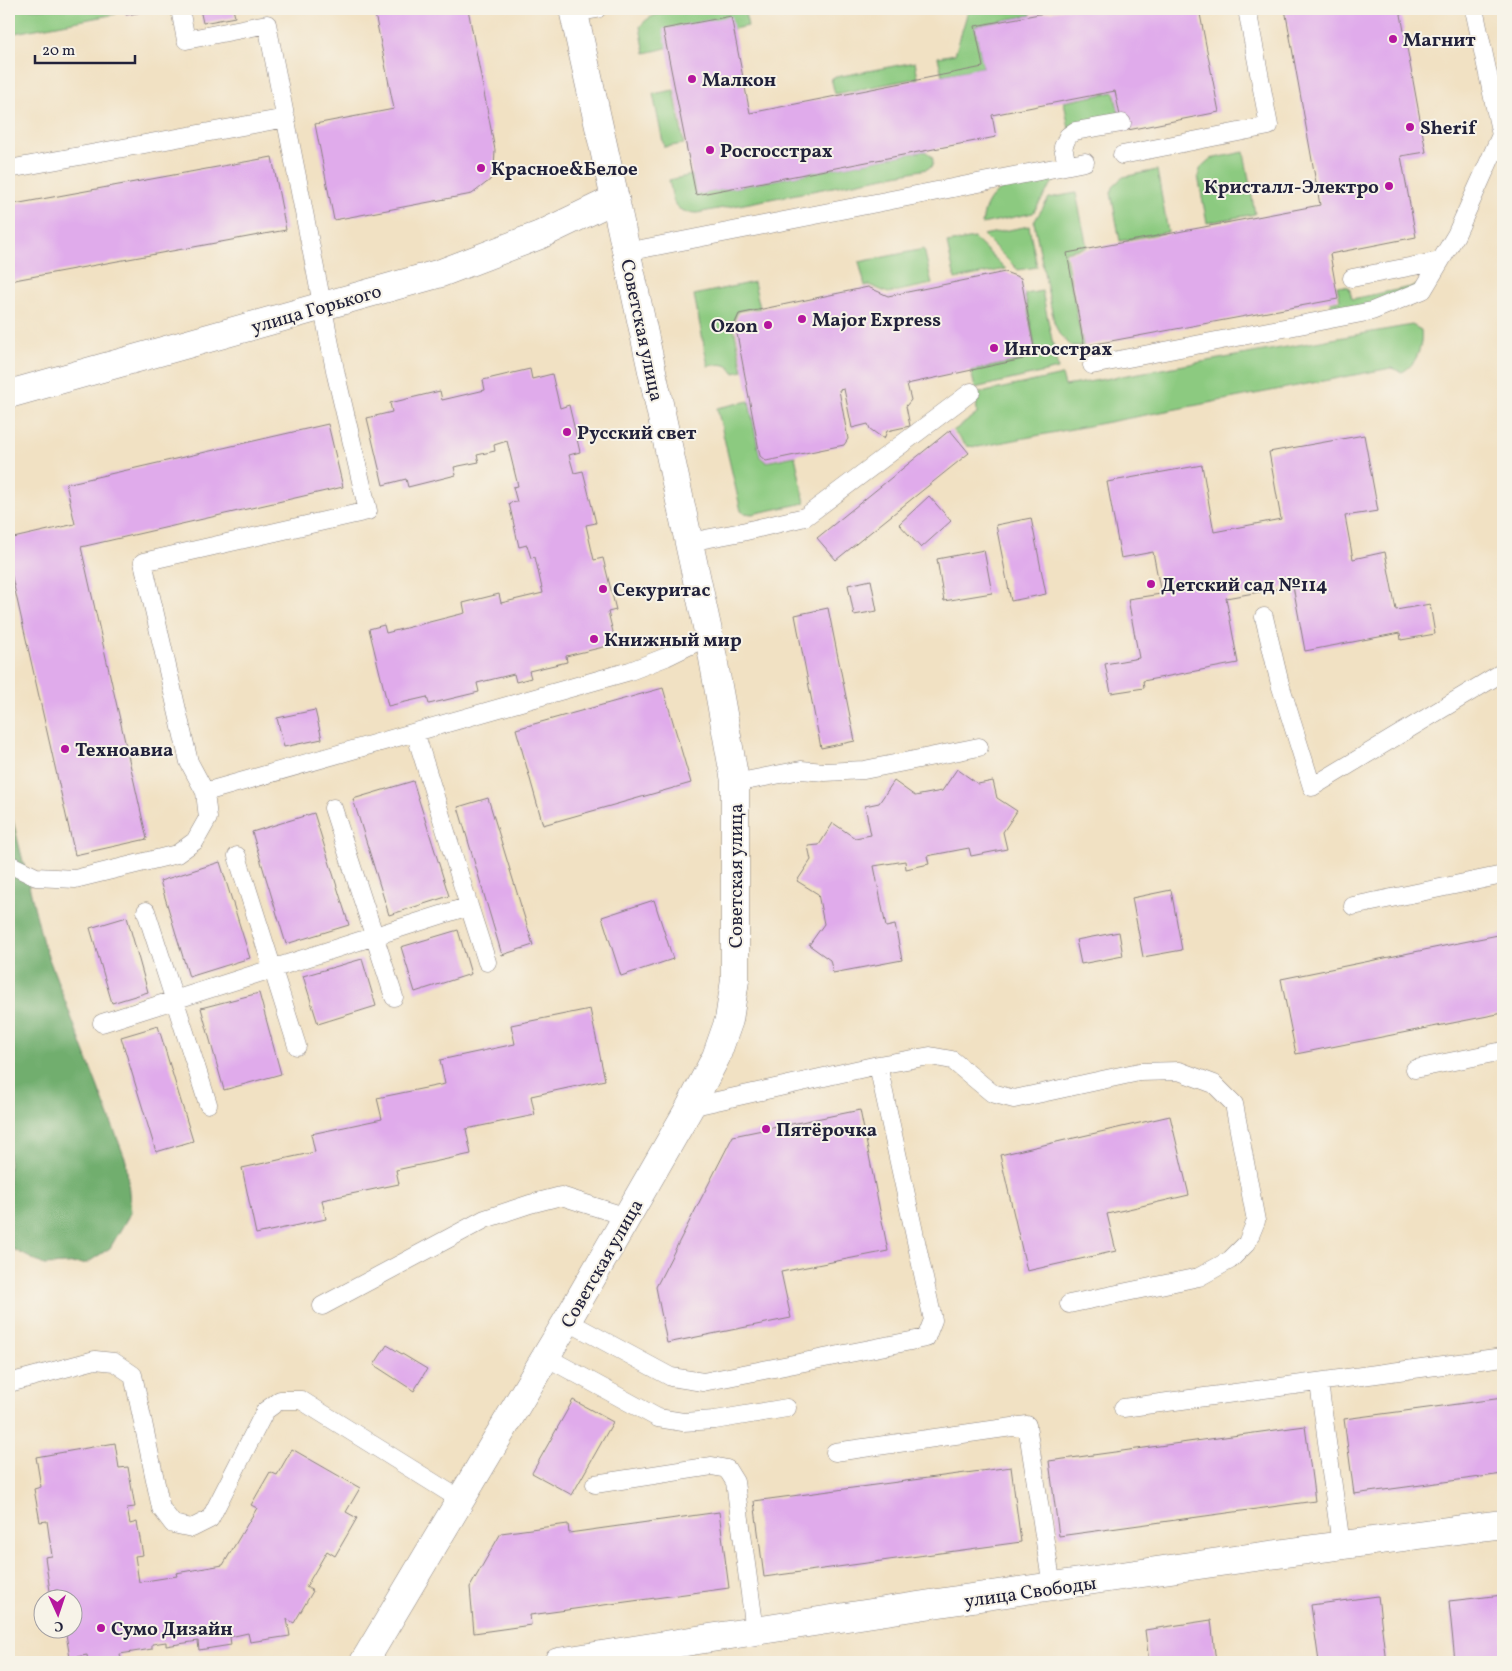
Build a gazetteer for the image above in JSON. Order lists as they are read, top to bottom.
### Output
{
  "streets": {
    "street": ["улица Горького", "Советская улица", "улица Свободы"]
  },
  "crossings": [
    ["улица Горького", "Советская улица"]
  ],
  "places": [
    "Магнит",
    "Малкон",
    "Sherif",
    "Росгосстрах",
    "Красное&Белое",
    "Кристалл-Электро",
    "Major Express",
    "Ozon",
    "Ингосстрах",
    "Русский свет",
    "Детский сад №114",
    "Секуритас",
    "Книжный мир",
    "Техноавиа",
    "Пятёрочка",
    "Сумо Дизайн"
  ],
  "scale_bar": "20 m",
  "north": "bottom"
}
